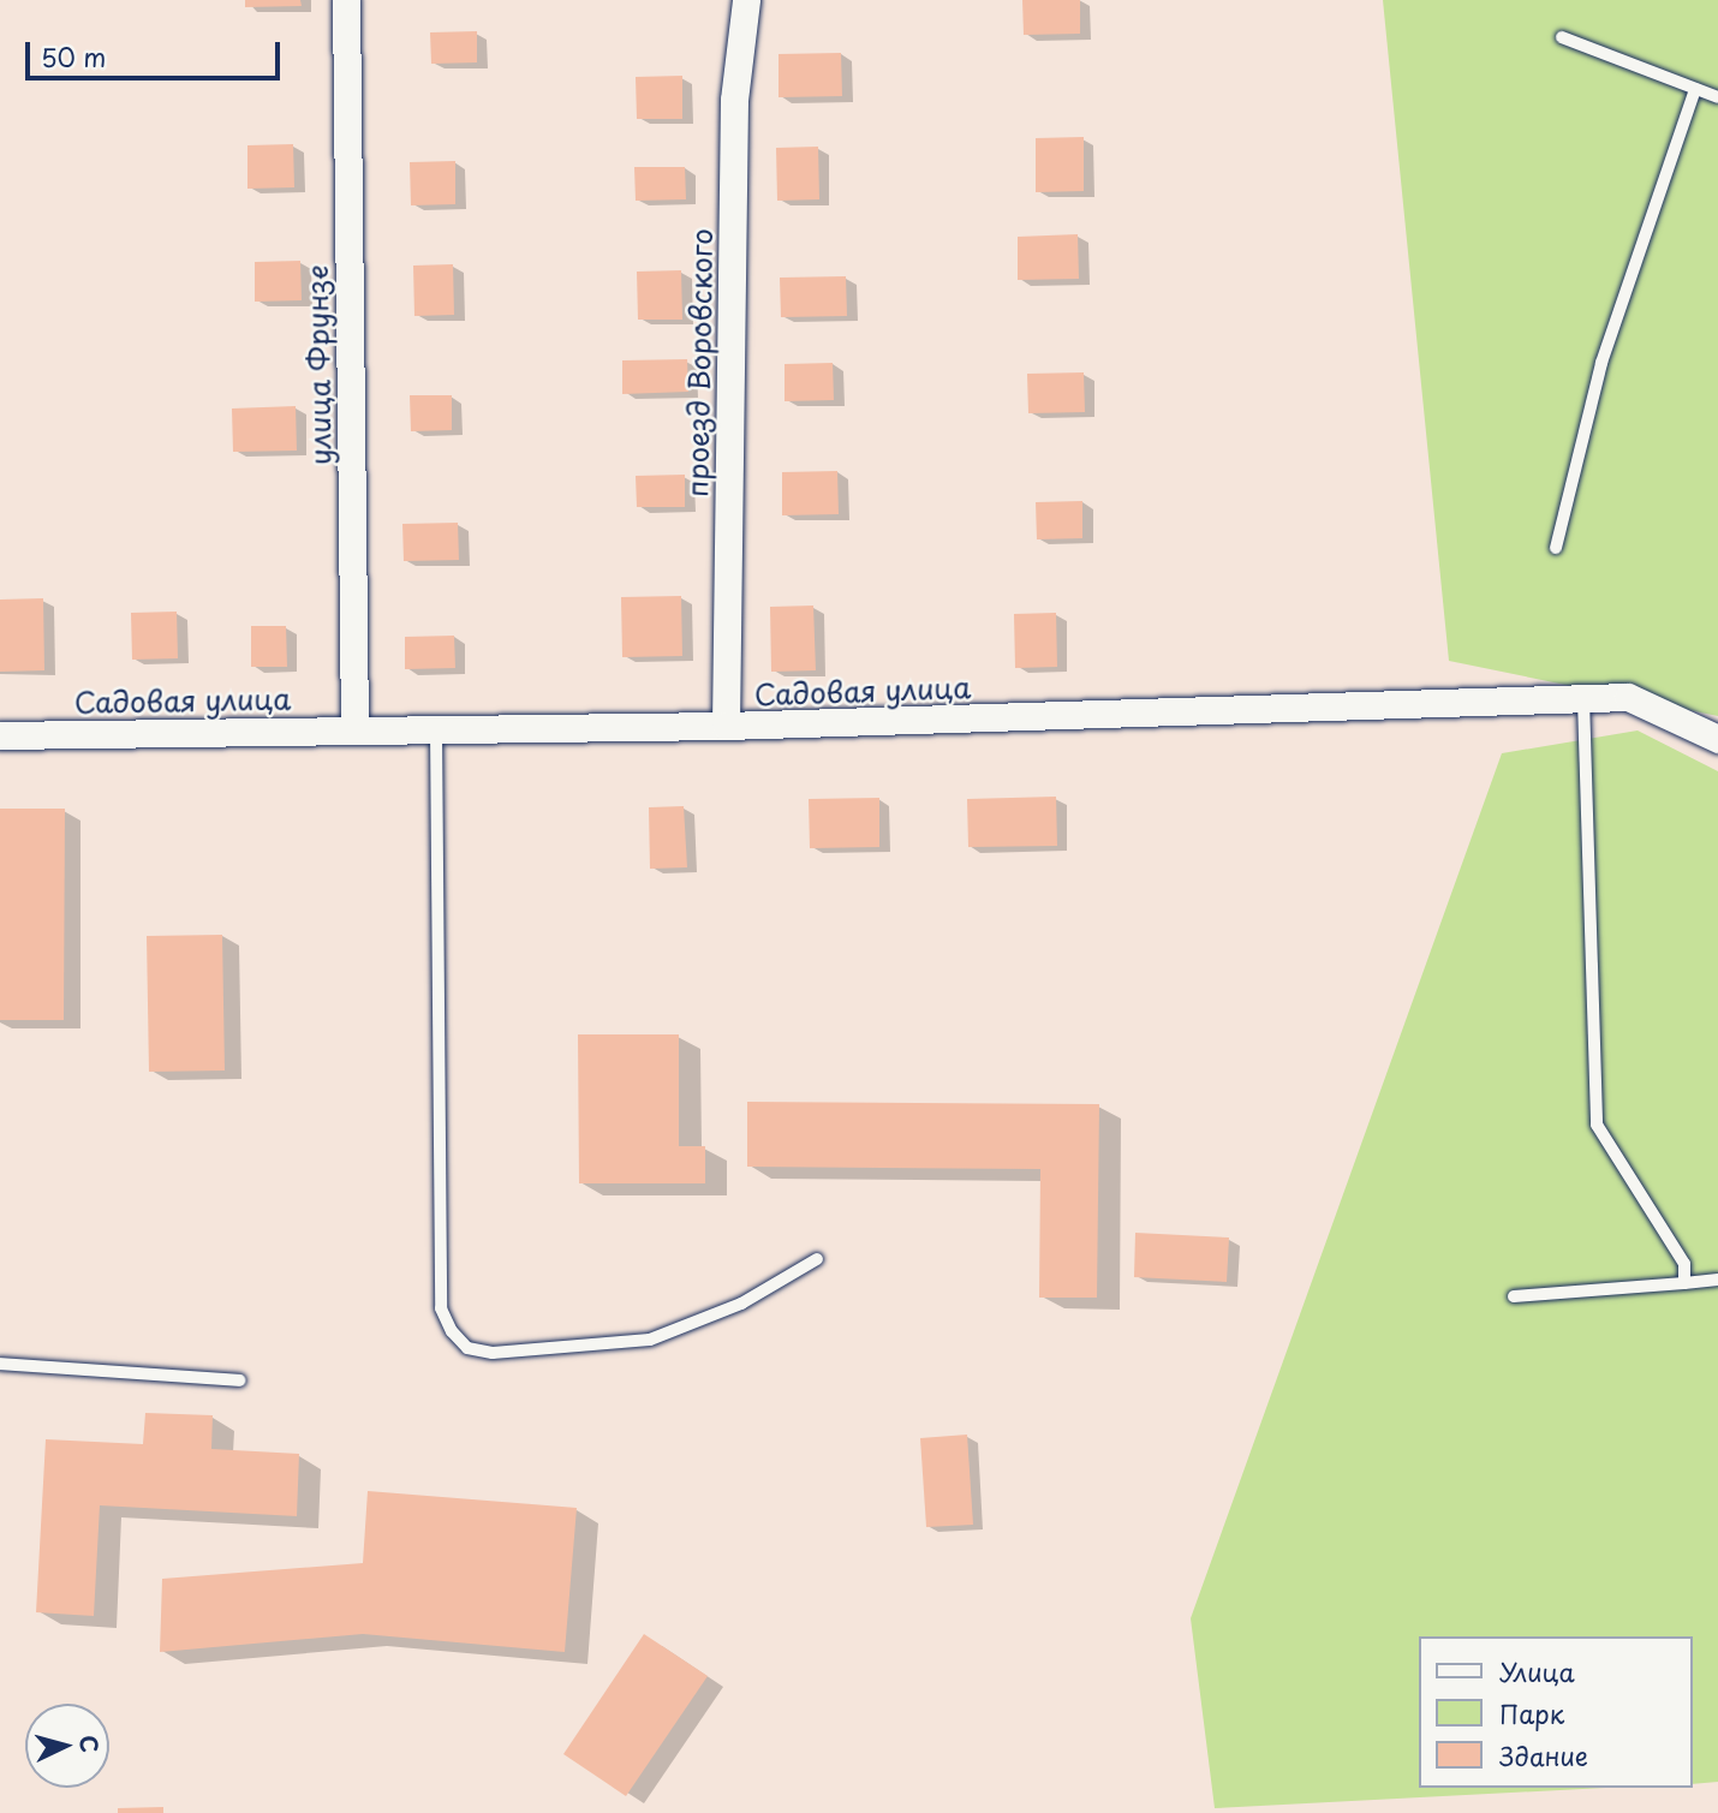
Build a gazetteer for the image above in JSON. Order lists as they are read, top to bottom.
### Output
{
  "streets": {
    "street": ["проезд Воровского", "улица Фрунзе", "Садовая улица"]
  },
  "crossings": [
    ["проезд Воровского", "Садовая улица"],
    ["улица Фрунзе", "Садовая улица"]
  ],
  "legend": ["Улица", "Парк", "Здание"],
  "scale_bar": "50 m",
  "north": "right"
}
